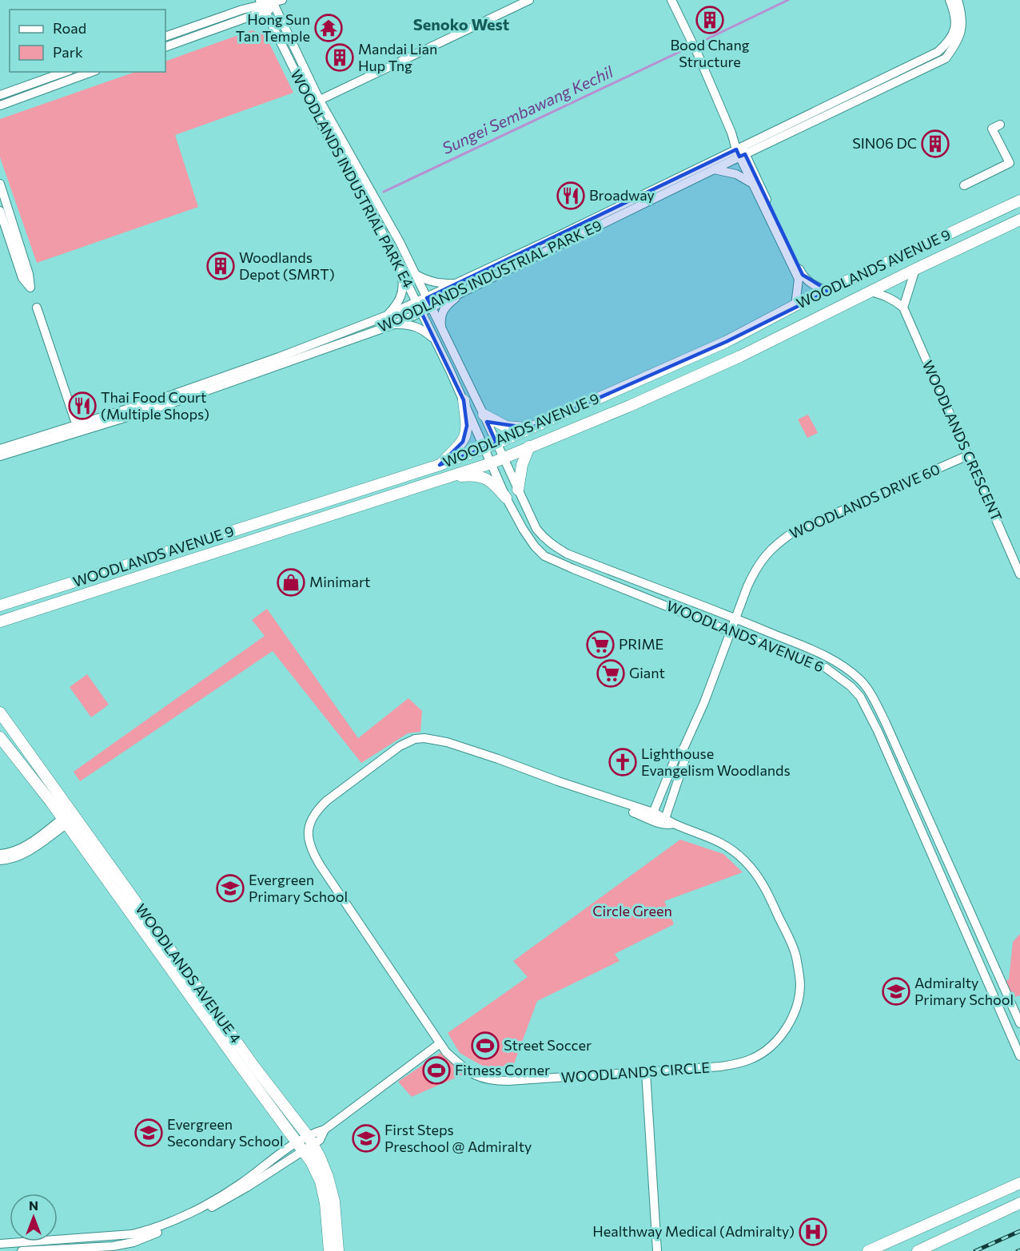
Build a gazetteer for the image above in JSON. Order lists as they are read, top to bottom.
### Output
{
  "streets": {
    "main road": ["WOODLANDS AVENUE 9", "WOODLANDS AVENUE 4"],
    "street": [
      "WOODLANDS INDUSTRIAL PARK E4",
      "WOODLANDS INDUSTRIAL PARK E9",
      "WOODLANDS CRESCENT",
      "WOODLANDS DRIVE 60",
      "WOODLANDS AVENUE 6",
      "WOODLANDS CIRCLE"
    ]
  },
  "crossings": [
    ["WOODLANDS INDUSTRIAL PARK E4", "WOODLANDS AVENUE 9"],
    ["WOODLANDS INDUSTRIAL PARK E4", "WOODLANDS INDUSTRIAL PARK E9"],
    ["WOODLANDS INDUSTRIAL PARK E4", "WOODLANDS AVENUE 6"],
    ["WOODLANDS AVENUE 9", "WOODLANDS AVENUE 6"],
    ["WOODLANDS CRESCENT", "WOODLANDS DRIVE 60"],
    ["WOODLANDS DRIVE 60", "WOODLANDS AVENUE 6"]
  ],
  "districts": ["Senoko West"],
  "water": ["Sungei Sembawang Kechil"],
  "parks": ["Circle Green"],
  "places": {
    "building": [
      "Bood Chang Structure",
      "Mandai Lian Hup Tng",
      "SIN06 DC",
      "Woodlands Depot (SMRT)"
    ],
    "temple": ["Hong Sun Tan Temple"],
    "restaurant": ["Broadway", "Thai Food Court (Multiple Shops)"],
    "shop": ["Minimart"],
    "supermarket": ["PRIME", "Giant"],
    "church": ["Lighthouse Evangelism Woodlands"],
    "school or university": [
      "Evergreen Primary School",
      "Admiralty Primary School",
      "Evergreen Secondary School",
      "First Steps Preschool @ Admiralty"
    ],
    "sports": ["Street Soccer", "Fitness Corner"],
    "hospital": ["Healthway Medical (Admiralty)"]
  },
  "legend": ["Road", "Park"],
  "north": "top"
}
